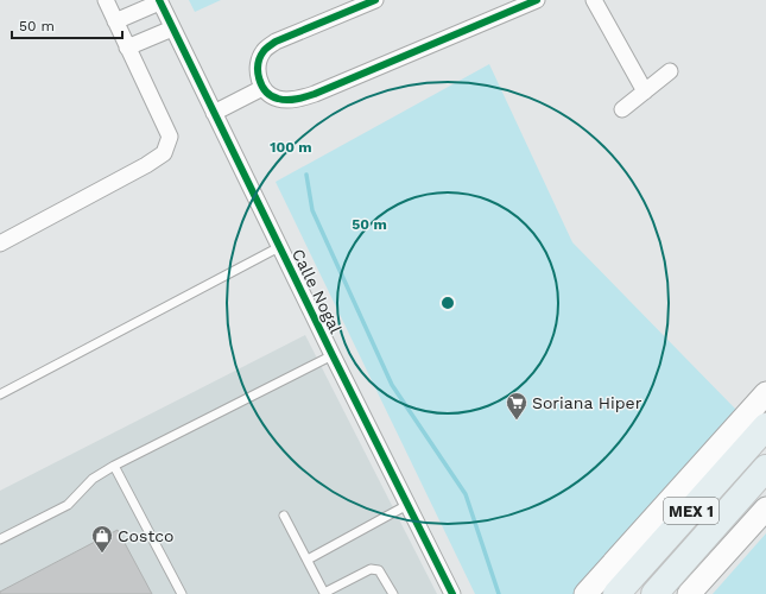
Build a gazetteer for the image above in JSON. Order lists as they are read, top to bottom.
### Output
{
  "streets": {
    "highway": ["MEX 1"],
    "street": ["Calle Nogal"]
  },
  "places": {
    "supermarket": ["Soriana Hiper"],
    "shop": ["Costco"]
  },
  "scale_bar": "50 m",
  "rings": ["100 m", "50 m"]
}
